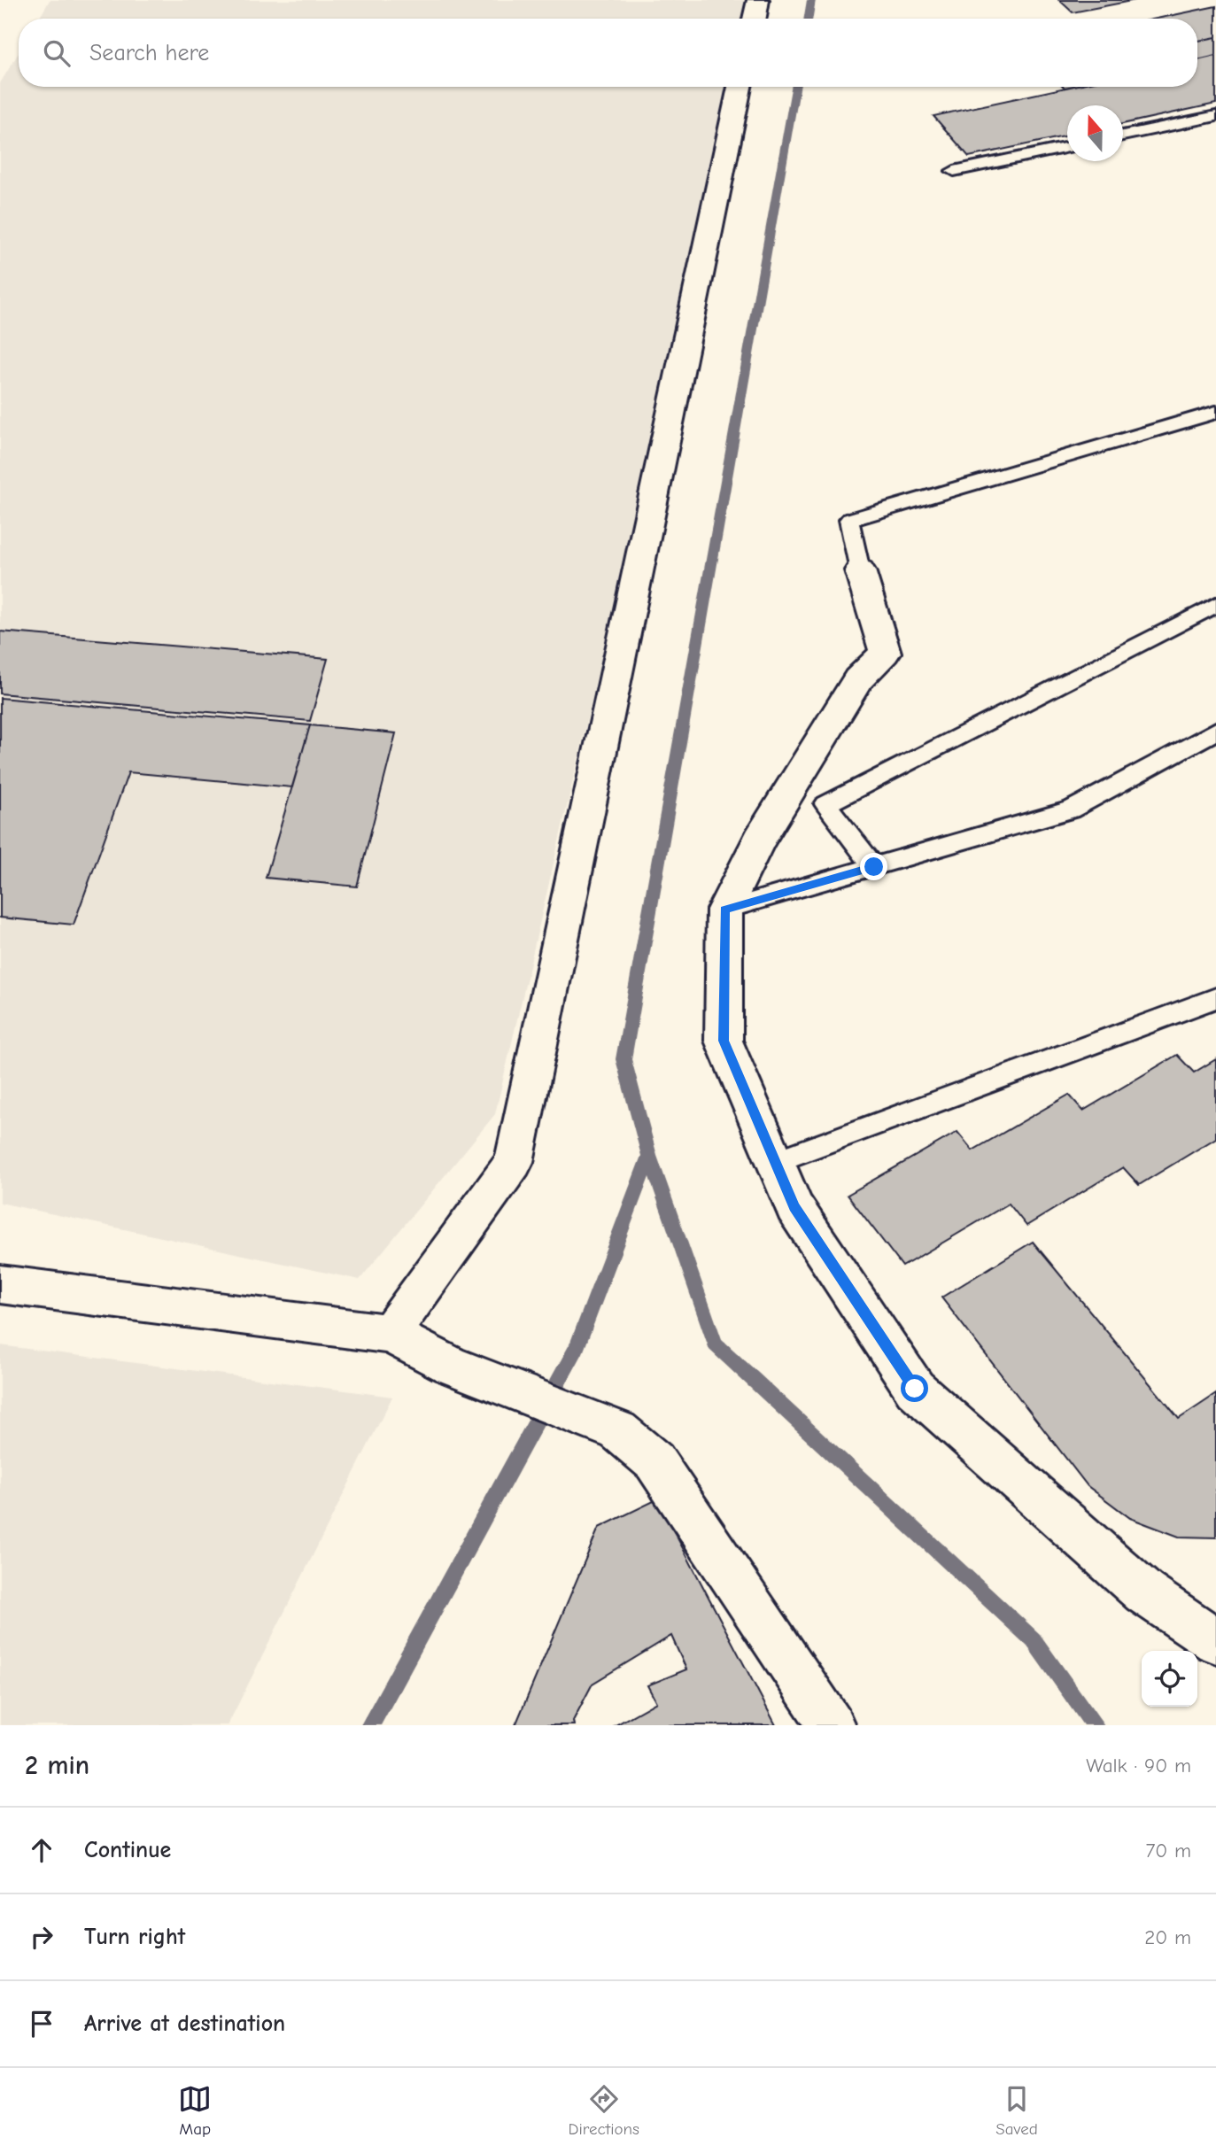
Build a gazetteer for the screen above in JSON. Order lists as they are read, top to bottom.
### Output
{
  "north": "top",
  "page": {
    "search": "Search here",
    "heading": ["2 min", "Walk · 90 m"],
    "list": [
      ["Continue", "70 m"],
      ["Turn right", "20 m"],
      "Arrive at destination"
    ],
    "nav": ["Map", "Directions", "Saved"]
  }
}
